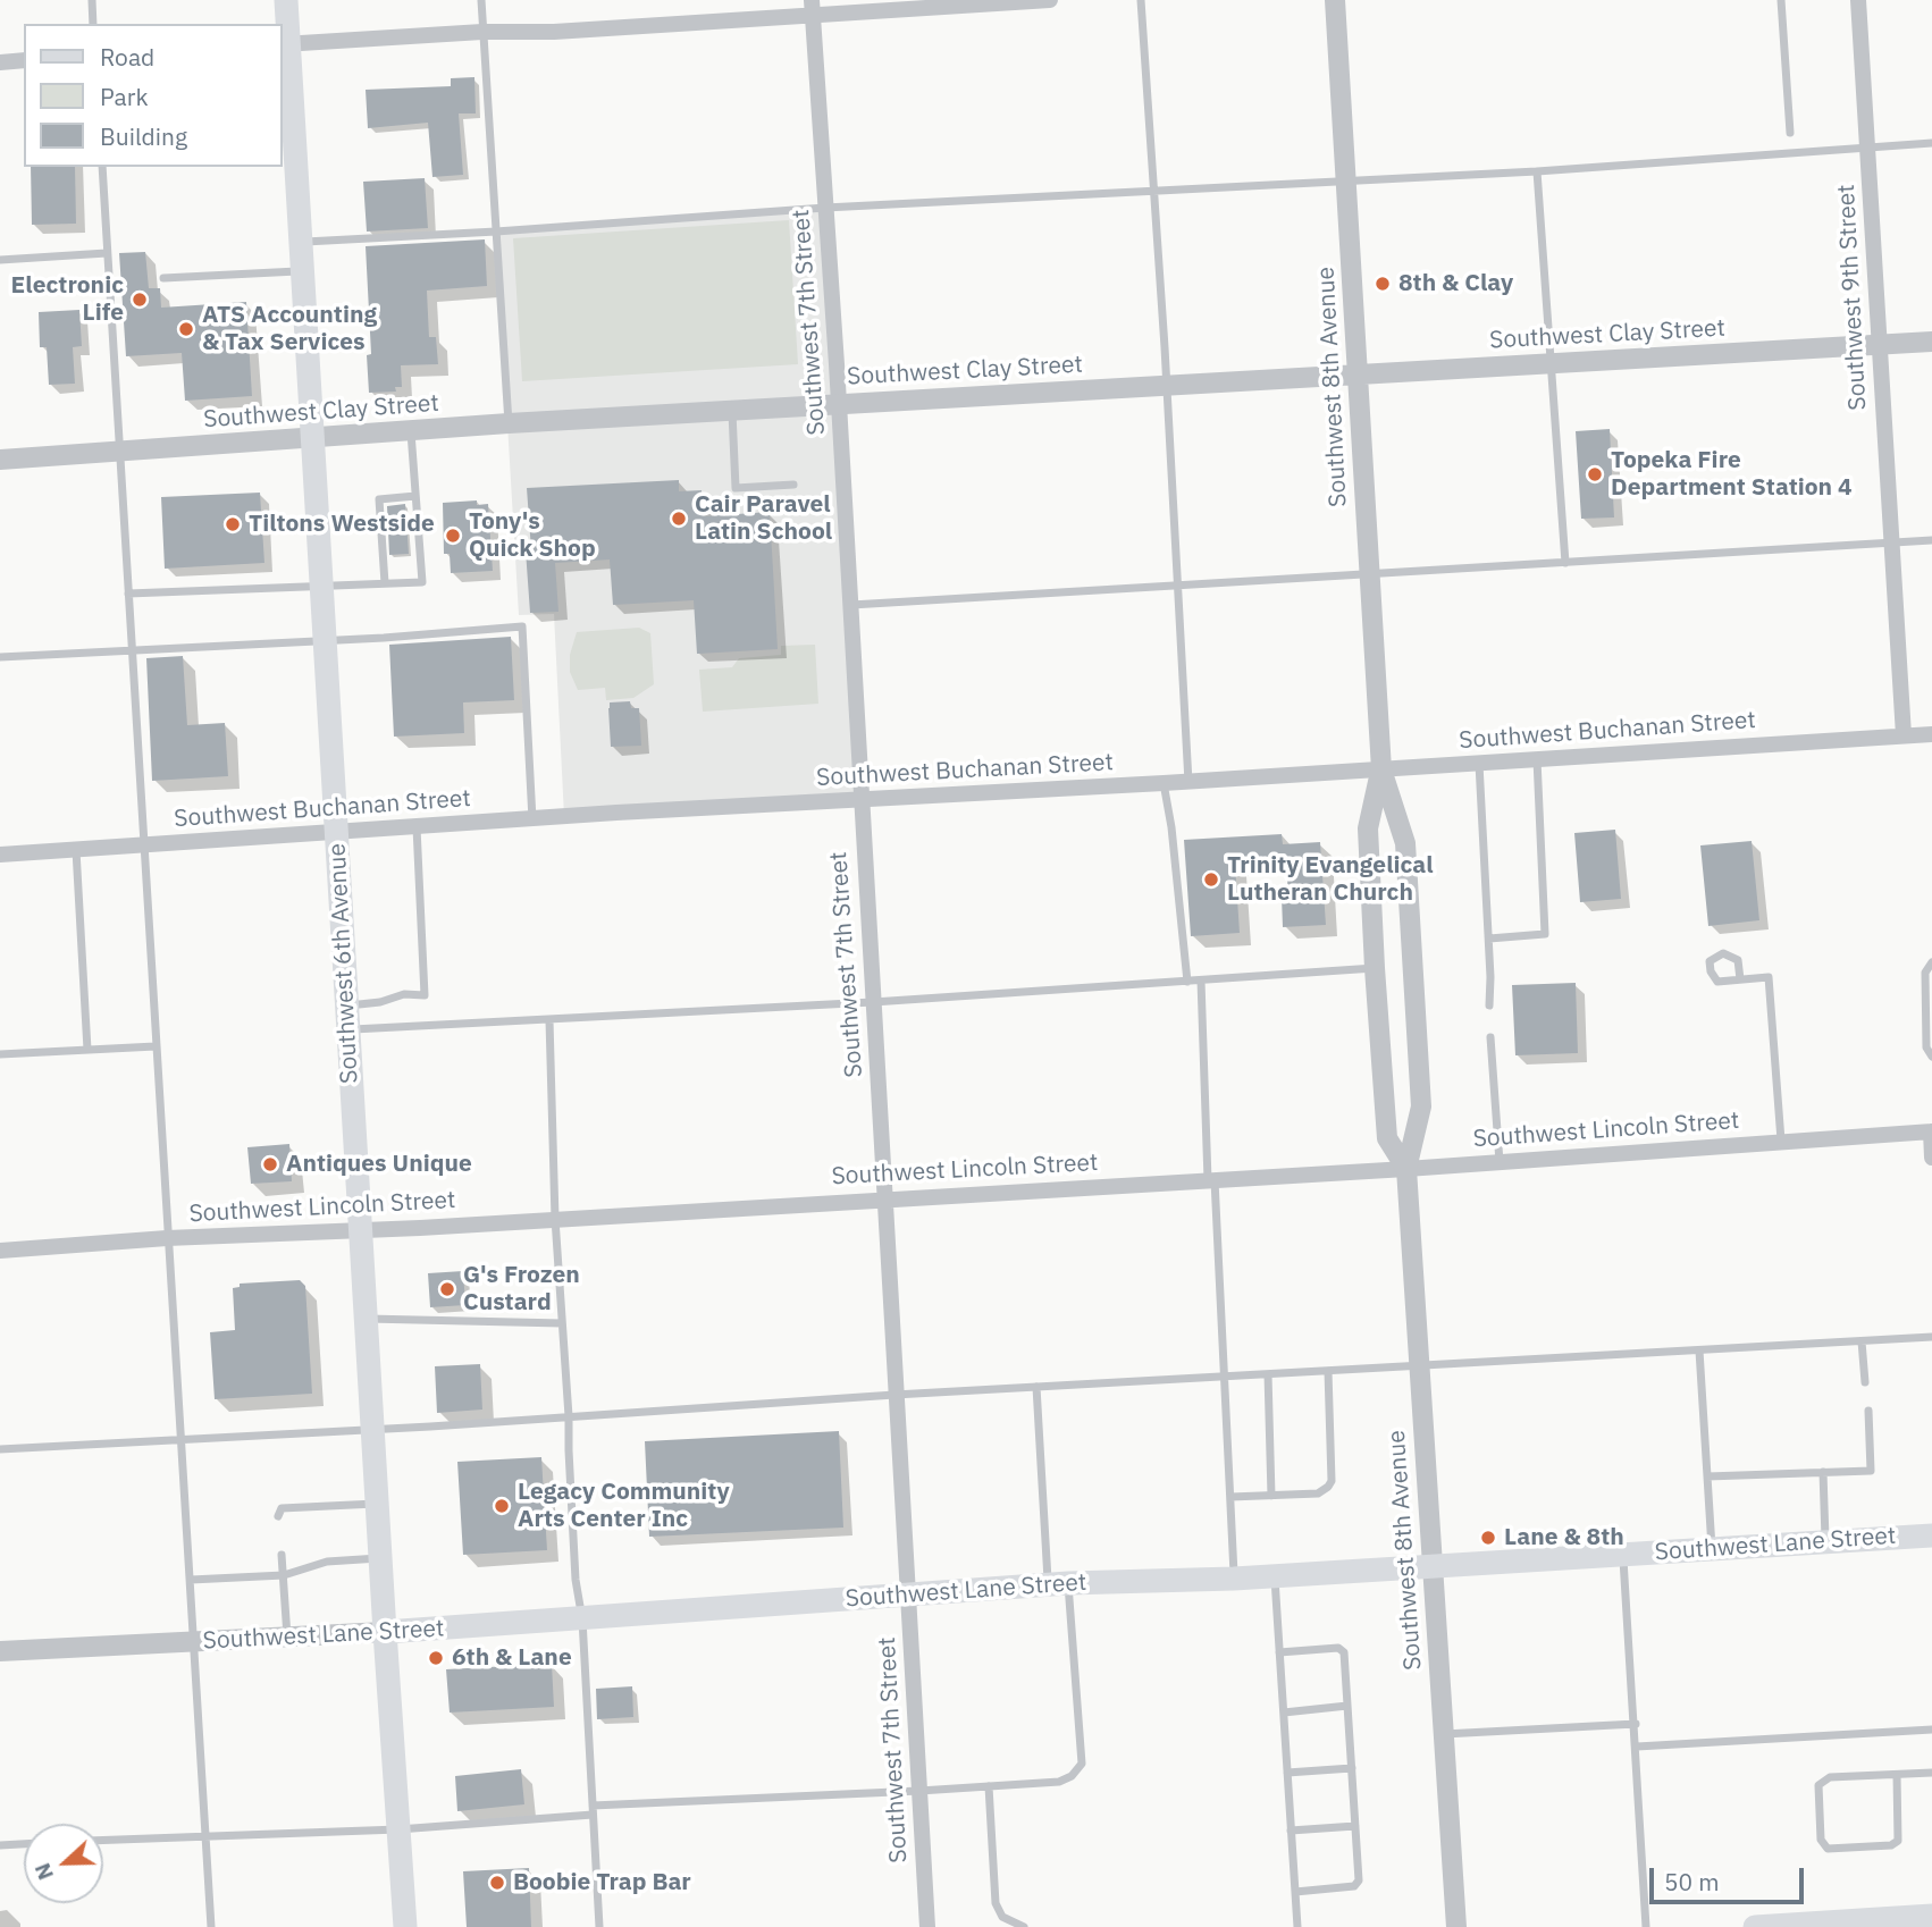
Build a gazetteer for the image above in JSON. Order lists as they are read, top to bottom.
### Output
{
  "streets": {
    "main road": ["Southwest 6th Avenue", "Southwest Lane Street"],
    "street": [
      "Southwest 9th Street",
      "Southwest 7th Street",
      "Southwest Clay Street",
      "Southwest 8th Avenue",
      "Southwest Buchanan Street",
      "Southwest Lincoln Street"
    ]
  },
  "crossings": [
    ["Southwest 9th Street", "Southwest Clay Street"],
    ["Southwest 9th Street", "Southwest Buchanan Street"],
    ["Southwest 7th Street", "Southwest Clay Street"],
    ["Southwest 7th Street", "Southwest Buchanan Street"],
    ["Southwest 7th Street", "Southwest Lincoln Street"],
    ["Southwest 7th Street", "Southwest Lane Street"],
    ["Southwest Clay Street", "Southwest 8th Avenue"],
    ["Southwest Clay Street", "Southwest 6th Avenue"],
    ["Southwest 8th Avenue", "Southwest Buchanan Street"],
    ["Southwest 8th Avenue", "Southwest Lincoln Street"],
    ["Southwest 8th Avenue", "Southwest Lane Street"],
    ["Southwest Buchanan Street", "Southwest 6th Avenue"],
    ["Southwest 6th Avenue", "Southwest Lincoln Street"],
    ["Southwest 6th Avenue", "Southwest Lane Street"]
  ],
  "places": [
    "8th & Clay",
    "Electronic Life",
    "ATS Accounting & Tax Services",
    "Topeka Fire Department Station 4",
    "Cair Paravel Latin School",
    "Tiltons Westside",
    "Tony's Quick Shop",
    "Trinity Evangelical Lutheran Church",
    "Antiques Unique",
    "G's Frozen Custard",
    "Legacy Community Arts Center Inc",
    "Lane & 8th",
    "6th & Lane",
    "Boobie Trap Bar"
  ],
  "legend": ["Road", "Park", "Building"],
  "scale_bar": "50 m",
  "north": "left"
}
